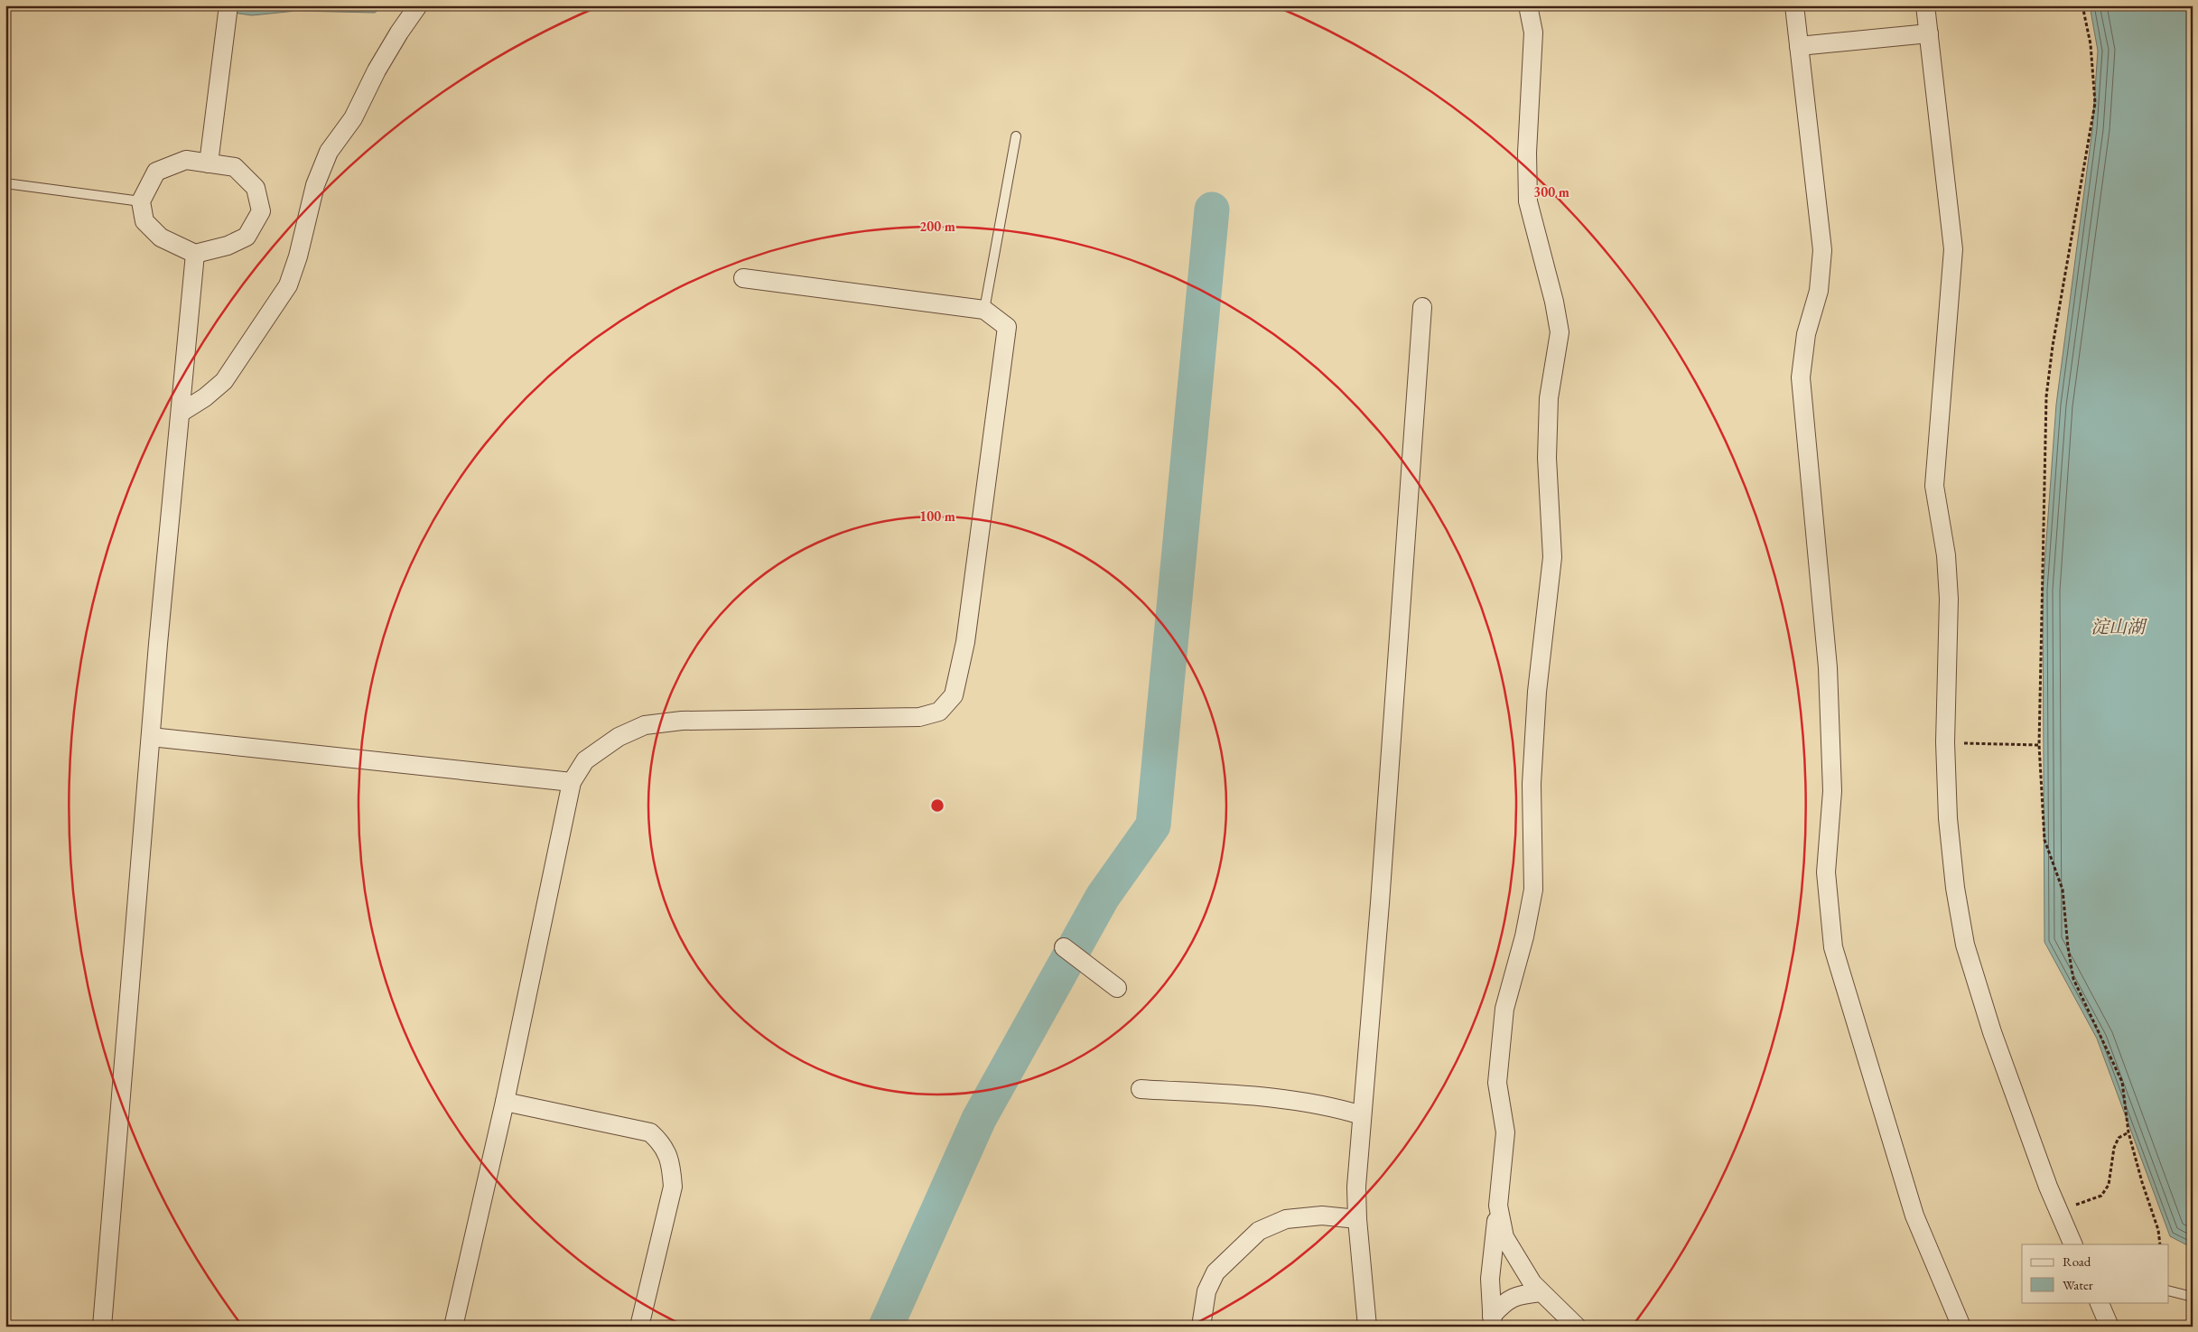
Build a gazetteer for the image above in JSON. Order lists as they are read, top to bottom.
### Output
{
  "water": ["淀山湖"],
  "legend": ["Road", "Water"],
  "rings": ["300 m", "200 m", "100 m"]
}
